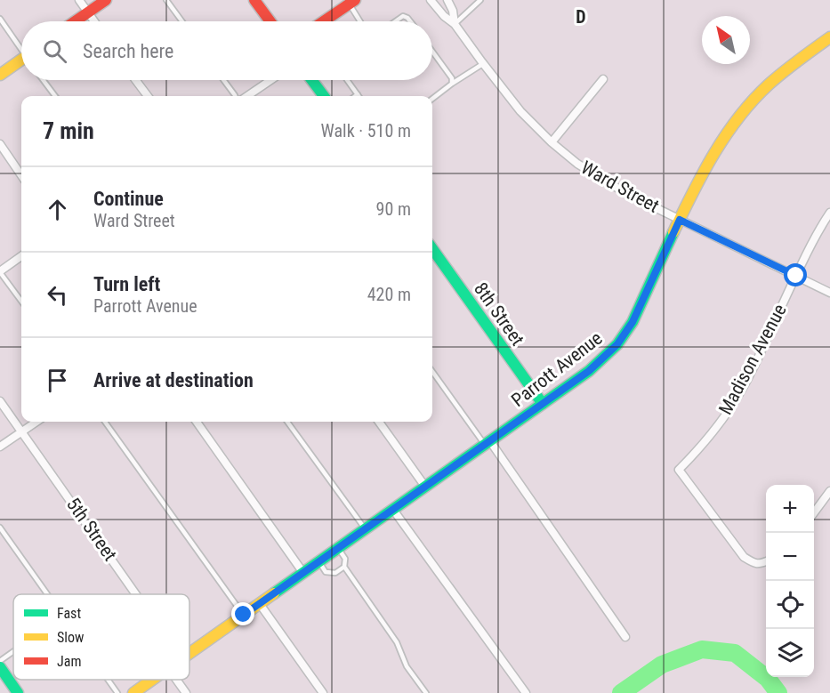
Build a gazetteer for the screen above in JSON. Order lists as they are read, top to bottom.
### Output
{
  "streets": {
    "street": [
      "Ward Street",
      "8th Street",
      "Madison Avenue",
      "Parrott Avenue",
      "5th Street"
    ]
  },
  "crossings": [
    ["Ward Street", "Madison Avenue"],
    ["Ward Street", "Parrott Avenue"],
    ["8th Street", "Parrott Avenue"]
  ],
  "legend": ["Fast", "Slow", "Jam"],
  "north": "top left",
  "page": {
    "search": "Search here",
    "heading": ["7 min", "Walk · 510 m"],
    "list": [
      ["Continue", "Ward Street", "90 m"],
      ["Turn left", "Parrott Avenue", "420 m"],
      "Arrive at destination"
    ],
    "map_buttons": ["+", "−"]
  },
  "grid": {
    "columns": ["D"]
  }
}
